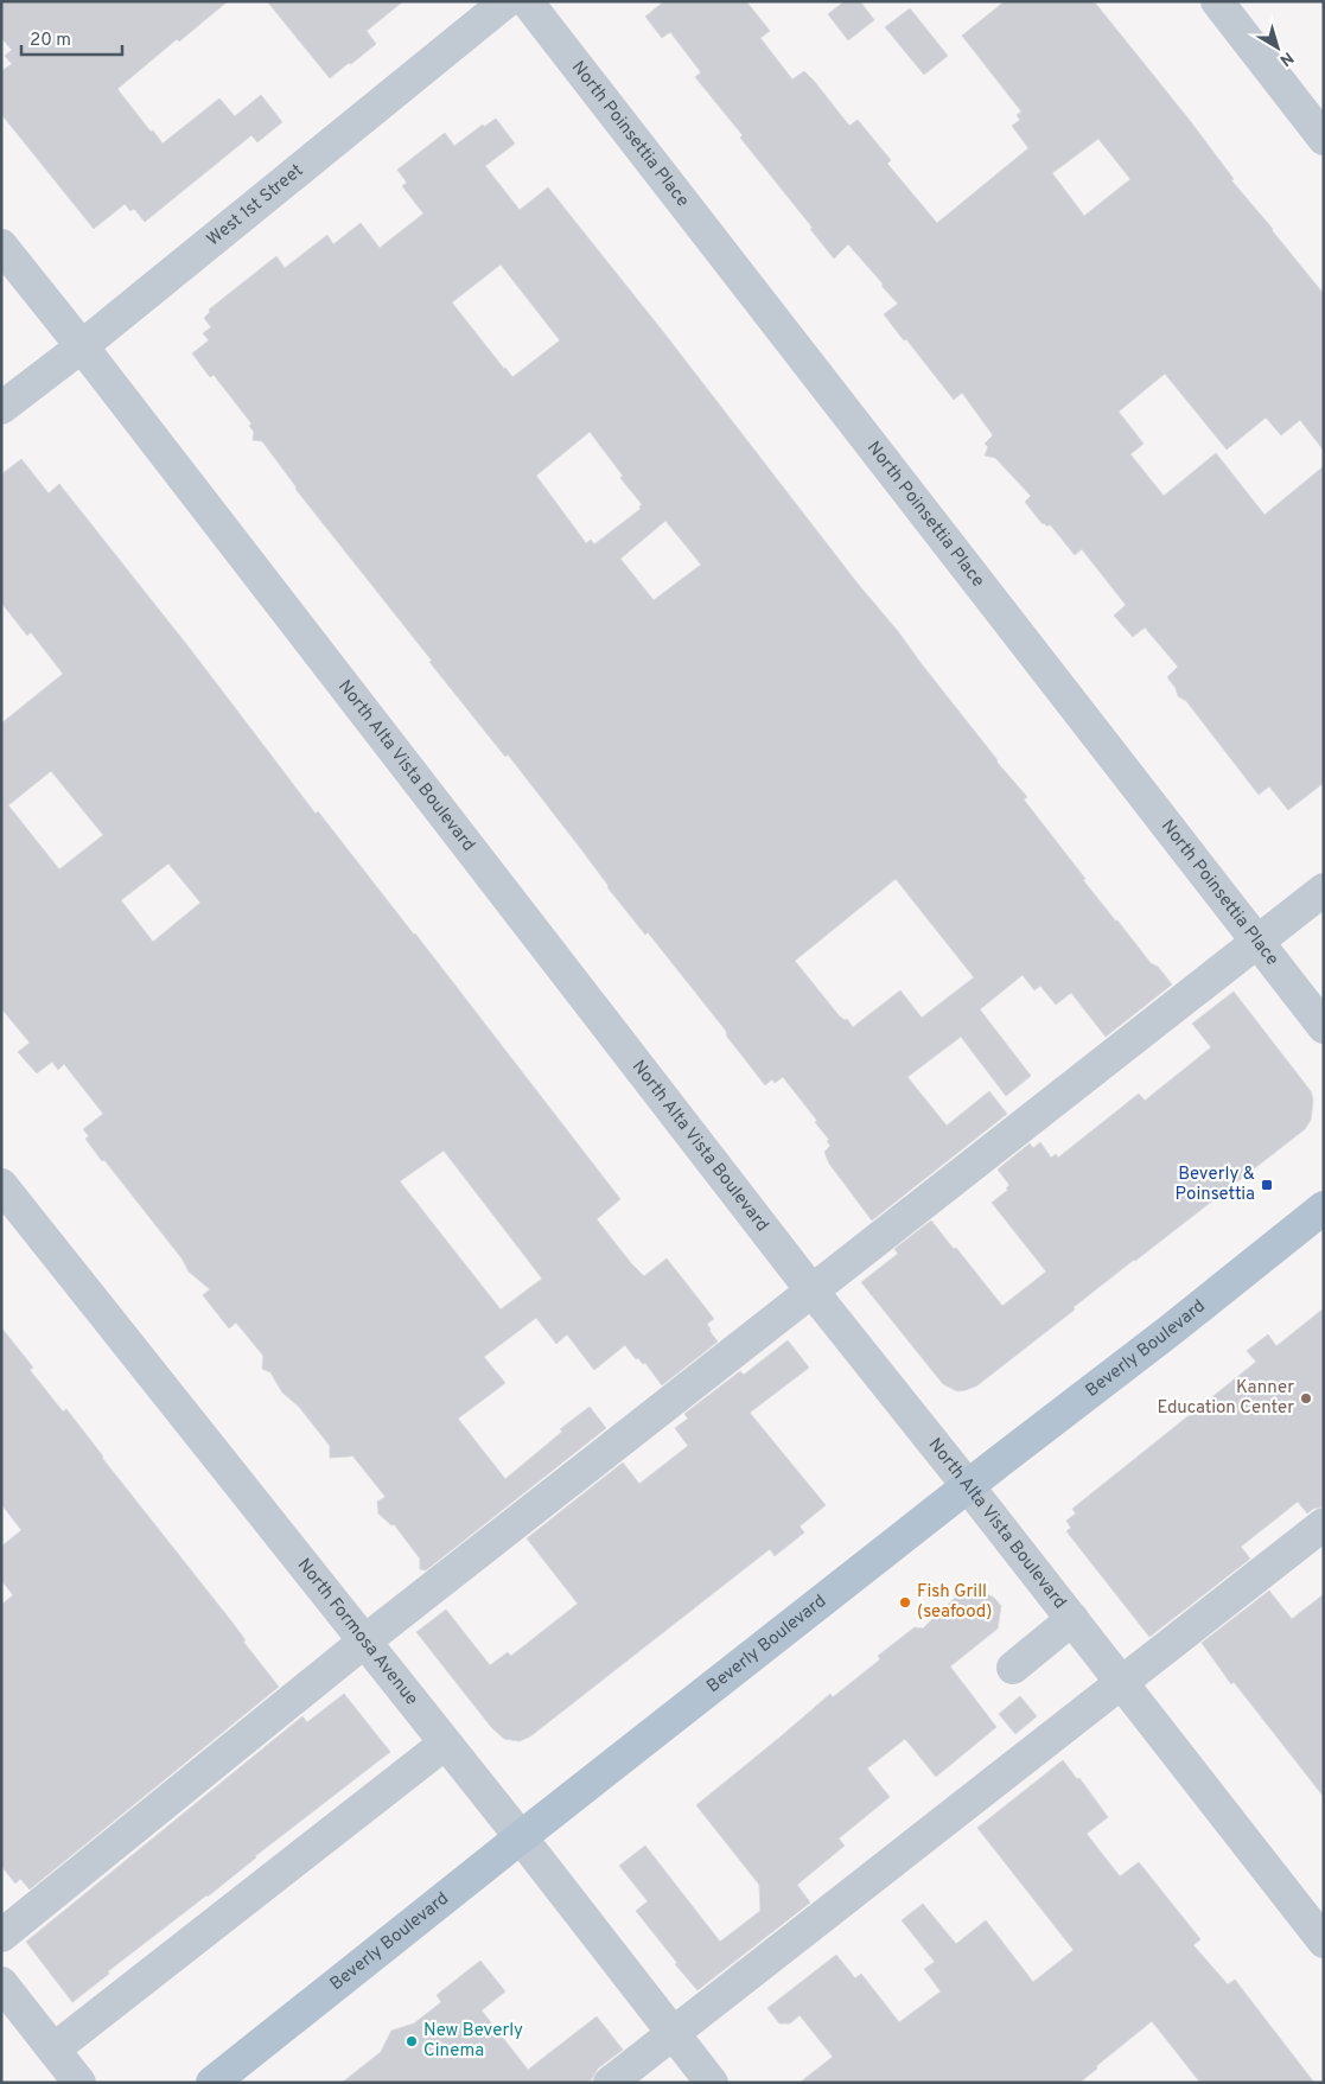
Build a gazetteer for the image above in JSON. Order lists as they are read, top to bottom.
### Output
{
  "streets": {
    "main road": ["Beverly Boulevard"],
    "street": [
      "North Poinsettia Place",
      "West 1st Street",
      "North Alta Vista Boulevard",
      "North Formosa Avenue"
    ]
  },
  "crossings": [
    ["West 1st Street", "North Alta Vista Boulevard"],
    ["North Alta Vista Boulevard", "Beverly Boulevard"],
    ["Beverly Boulevard", "North Formosa Avenue"]
  ],
  "places": {
    "transit": ["Beverly & Poinsettia"],
    "other": ["Kanner Education Center", "Fish Grill (seafood)", "New Beverly Cinema"]
  },
  "scale_bar": "20 m",
  "north": "bottom right"
}
